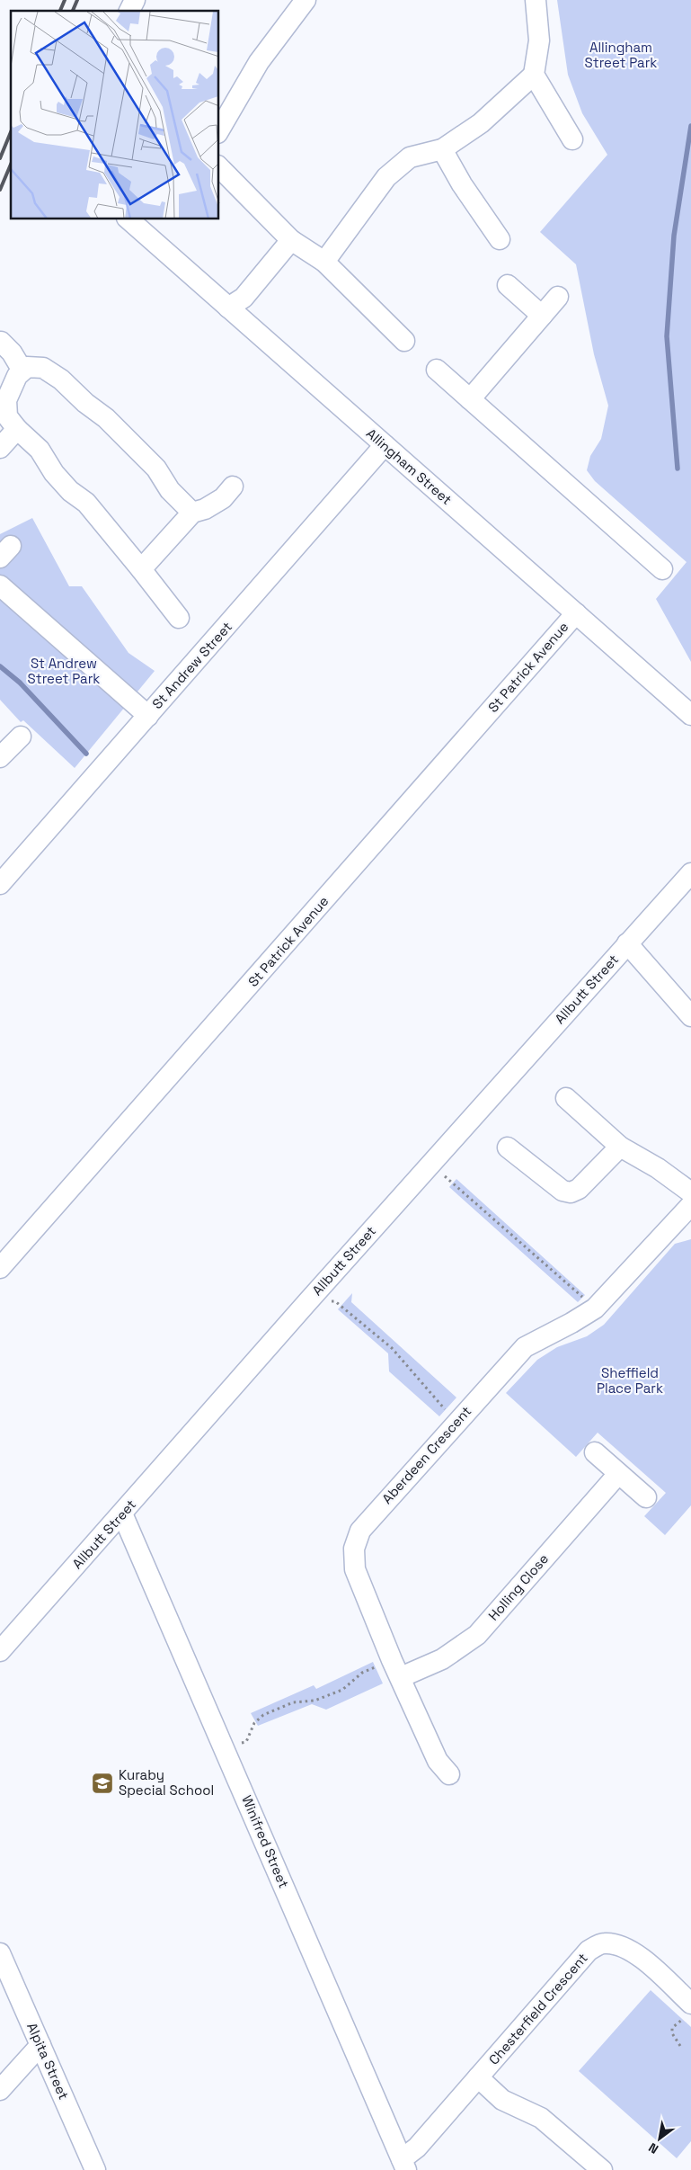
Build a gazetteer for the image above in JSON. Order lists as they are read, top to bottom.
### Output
{
  "streets": {
    "street": [
      "Allingham Street",
      "St Andrew Street",
      "St Patrick Avenue",
      "Allbutt Street",
      "Aberdeen Crescent",
      "Holling Close",
      "Winifred Street",
      "Chesterfield Crescent",
      "Alpita Street"
    ]
  },
  "crossings": [
    ["Allingham Street", "St Andrew Street"],
    ["Allingham Street", "St Patrick Avenue"],
    ["Allbutt Street", "Winifred Street"],
    ["Aberdeen Crescent", "Holling Close"],
    ["Winifred Street", "Chesterfield Crescent"]
  ],
  "parks": ["Allingham Street Park", "St Andrew Street Park", "Sheffield Place Park"],
  "places": {
    "school or university": ["Kuraby Special School"]
  },
  "north": "bottom left"
}
